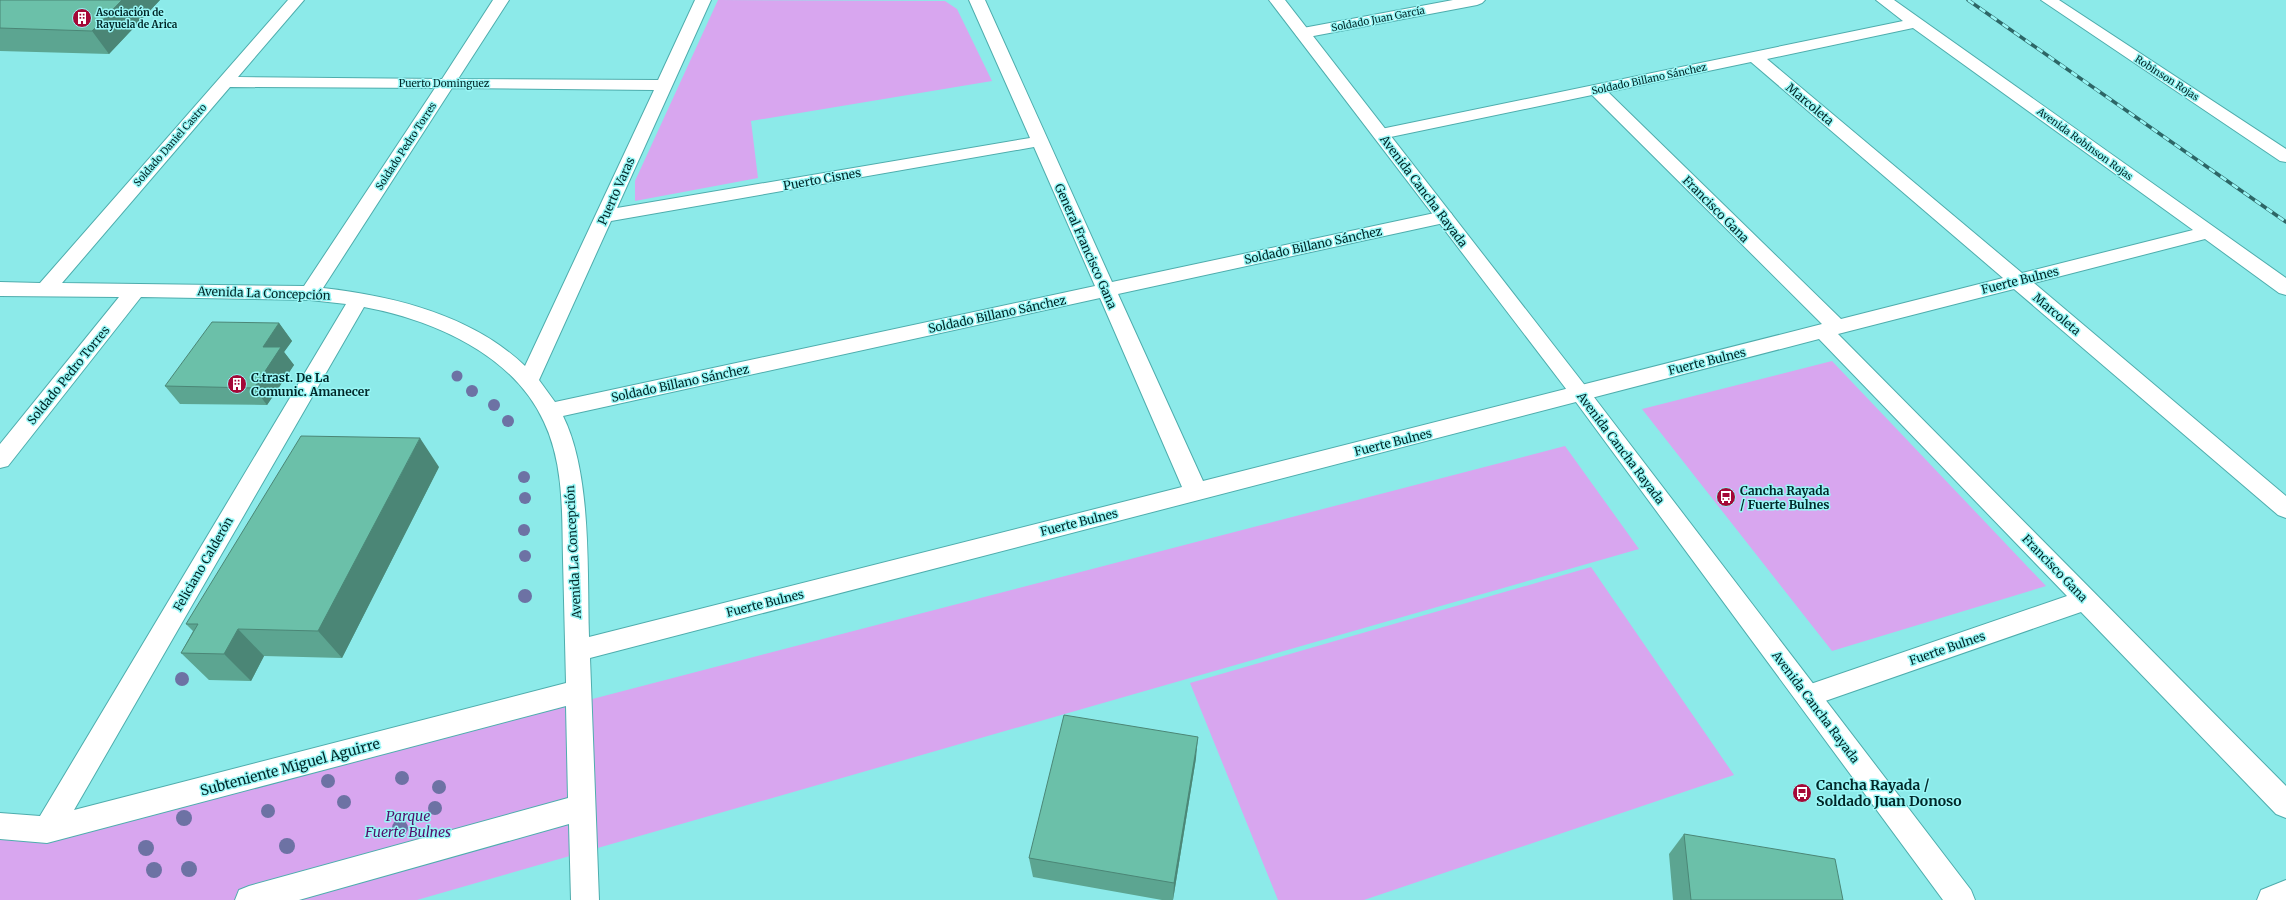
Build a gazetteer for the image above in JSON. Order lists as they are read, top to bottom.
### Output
{
  "streets": {
    "street": [
      "Soldado Juan García",
      "Robinson Rojas",
      "Soldado Billano Sánchez",
      "Puerto Dominguez",
      "Marcoleta",
      "Avenida Robinson Rojas",
      "Soldado Daniel Castro",
      "Soldado Pedro Torres",
      "Puerto Cisnes",
      "Puerto Varas",
      "Avenida Cancha Rayada",
      "Francisco Gana",
      "General Francisco Gana",
      "Fuerte Bulnes",
      "Avenida La Concepción",
      "Feliciano Calderón",
      "Subteniente Miguel Aguirre"
    ]
  },
  "crossings": [
    ["Soldado Juan García", "Avenida Cancha Rayada"],
    ["Soldado Billano Sánchez", "Marcoleta"],
    ["Soldado Billano Sánchez", "Avenida Robinson Rojas"],
    ["Soldado Billano Sánchez", "Avenida Cancha Rayada"],
    ["Soldado Billano Sánchez", "Francisco Gana"],
    ["Soldado Billano Sánchez", "General Francisco Gana"],
    ["Soldado Billano Sánchez", "Avenida La Concepción"],
    ["Puerto Dominguez", "Soldado Daniel Castro"],
    ["Puerto Dominguez", "Soldado Pedro Torres"],
    ["Puerto Dominguez", "Puerto Varas"],
    ["Marcoleta", "Fuerte Bulnes"],
    ["Avenida Robinson Rojas", "Fuerte Bulnes"],
    ["Soldado Daniel Castro", "Avenida La Concepción"],
    ["Soldado Pedro Torres", "Avenida La Concepción"],
    ["Puerto Cisnes", "Puerto Varas"],
    ["Puerto Cisnes", "General Francisco Gana"],
    ["Puerto Varas", "Avenida La Concepción"],
    ["Avenida Cancha Rayada", "Fuerte Bulnes"],
    ["Francisco Gana", "Fuerte Bulnes"],
    ["General Francisco Gana", "Fuerte Bulnes"],
    ["Fuerte Bulnes", "Avenida La Concepción"],
    ["Avenida La Concepción", "Feliciano Calderón"],
    ["Avenida La Concepción", "Subteniente Miguel Aguirre"],
    ["Feliciano Calderón", "Subteniente Miguel Aguirre"]
  ],
  "parks": ["Parque Fuerte Bulnes"],
  "places": {
    "building": ["Asociación de Rayuela de Arica", "C.trast. De La Comunic. Amanecer"],
    "bus stop": ["Cancha Rayada / Fuerte Bulnes", "Cancha Rayada / Soldado Juan Donoso"]
  }
}
